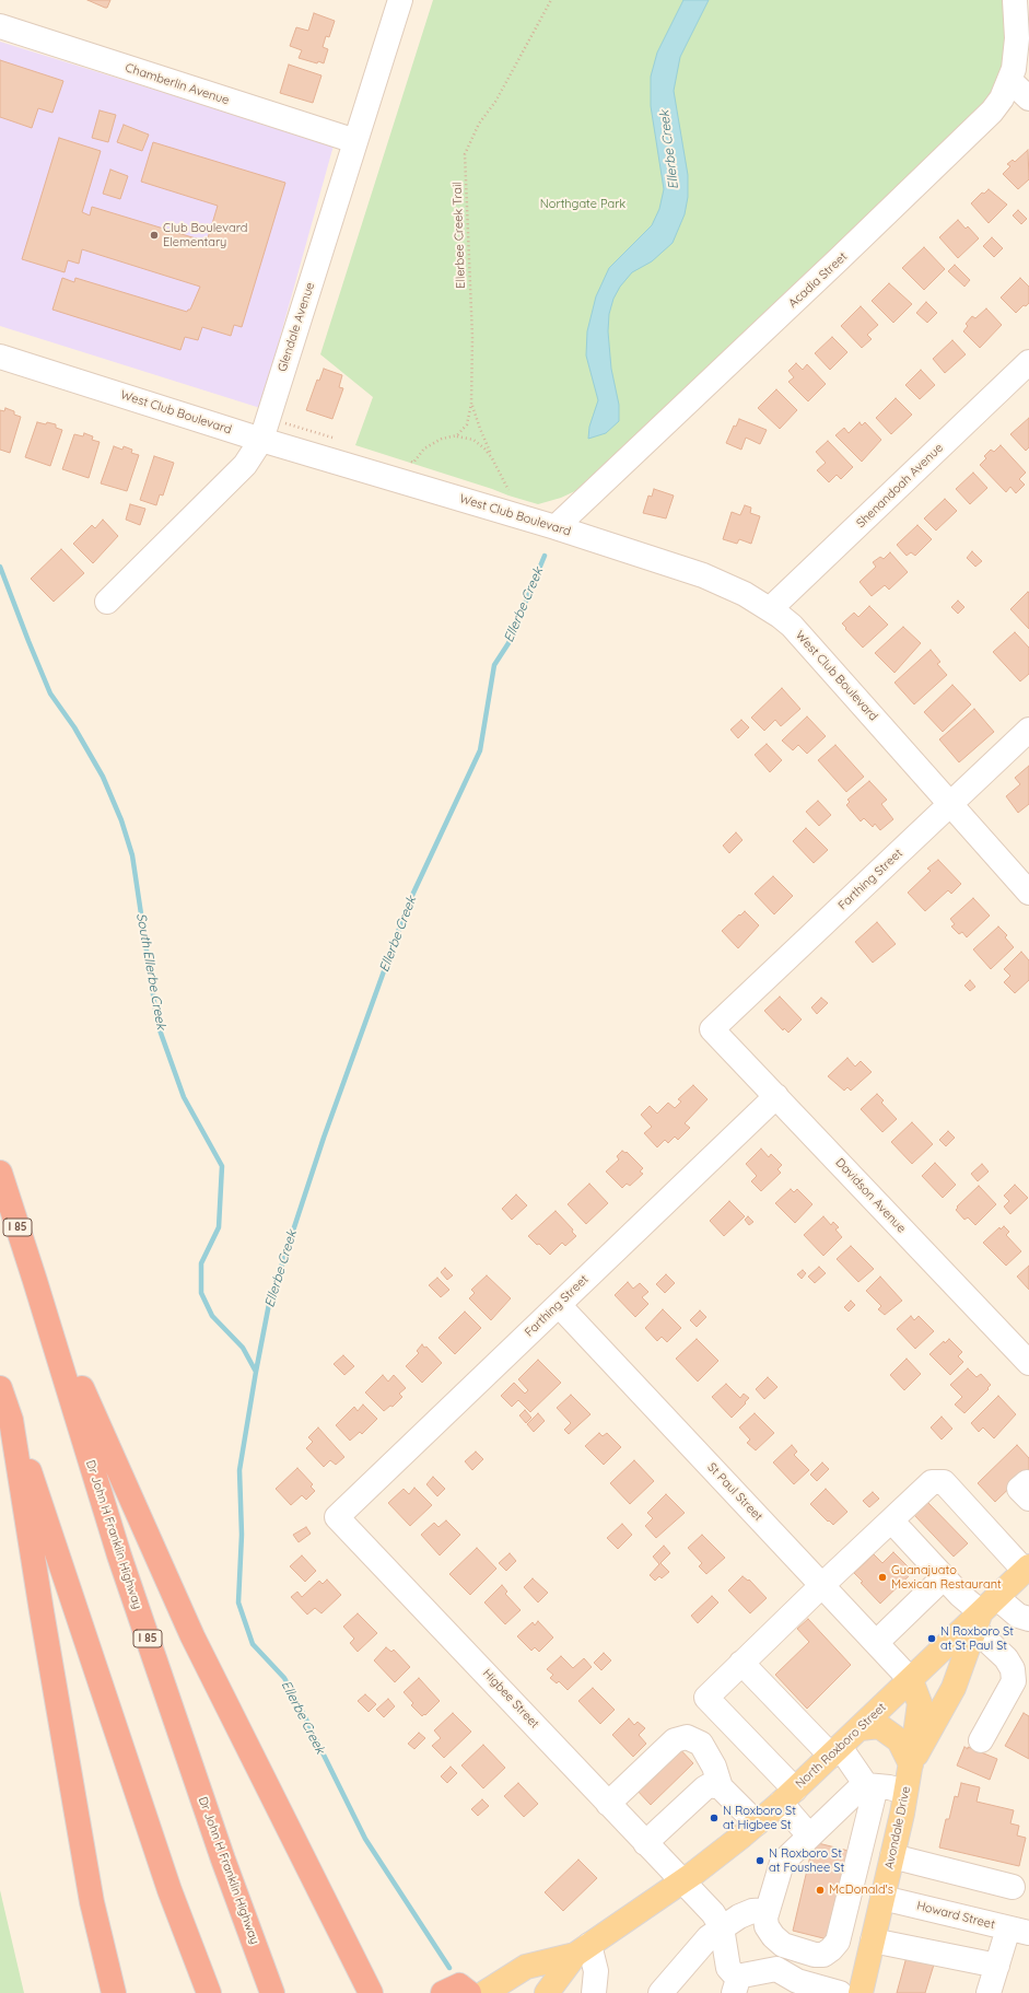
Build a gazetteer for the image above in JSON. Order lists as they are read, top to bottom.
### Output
{
  "streets": {
    "highway": ["I 85", "Dr John H Franklin Highway"],
    "main road": ["North Roxboro Street", "Avondale Drive"],
    "street": [
      "Chamberlin Avenue",
      "Acadia Street",
      "Glendale Avenue",
      "West Club Boulevard",
      "Shenandoah Avenue",
      "Farthing Street",
      "Davidson Avenue",
      "St Paul Street",
      "Higbee Street",
      "Howard Street"
    ],
    "path": ["Ellerbee Creek Trail"]
  },
  "crossings": [
    ["Chamberlin Avenue", "Glendale Avenue"],
    ["Acadia Street", "West Club Boulevard"],
    ["Glendale Avenue", "West Club Boulevard"],
    ["West Club Boulevard", "Shenandoah Avenue"],
    ["West Club Boulevard", "Farthing Street"],
    ["Farthing Street", "Davidson Avenue"],
    ["Farthing Street", "St Paul Street"],
    ["Farthing Street", "Higbee Street"],
    ["St Paul Street", "North Roxboro Street"],
    ["St Paul Street", "Avondale Drive"],
    ["Higbee Street", "North Roxboro Street"],
    ["North Roxboro Street", "Avondale Drive"],
    ["Avondale Drive", "Howard Street"]
  ],
  "water": ["Ellerbe Creek", "South Ellerbe Creek"],
  "parks": ["Northgate Park"],
  "places": [
    "Club Boulevard Elementary",
    "Guanajuato Mexican Restaurant",
    "N Roxboro St at St Paul St",
    "N Roxboro St at Higbee St",
    "N Roxboro St at Foushee St",
    "McDonald's"
  ]
}
